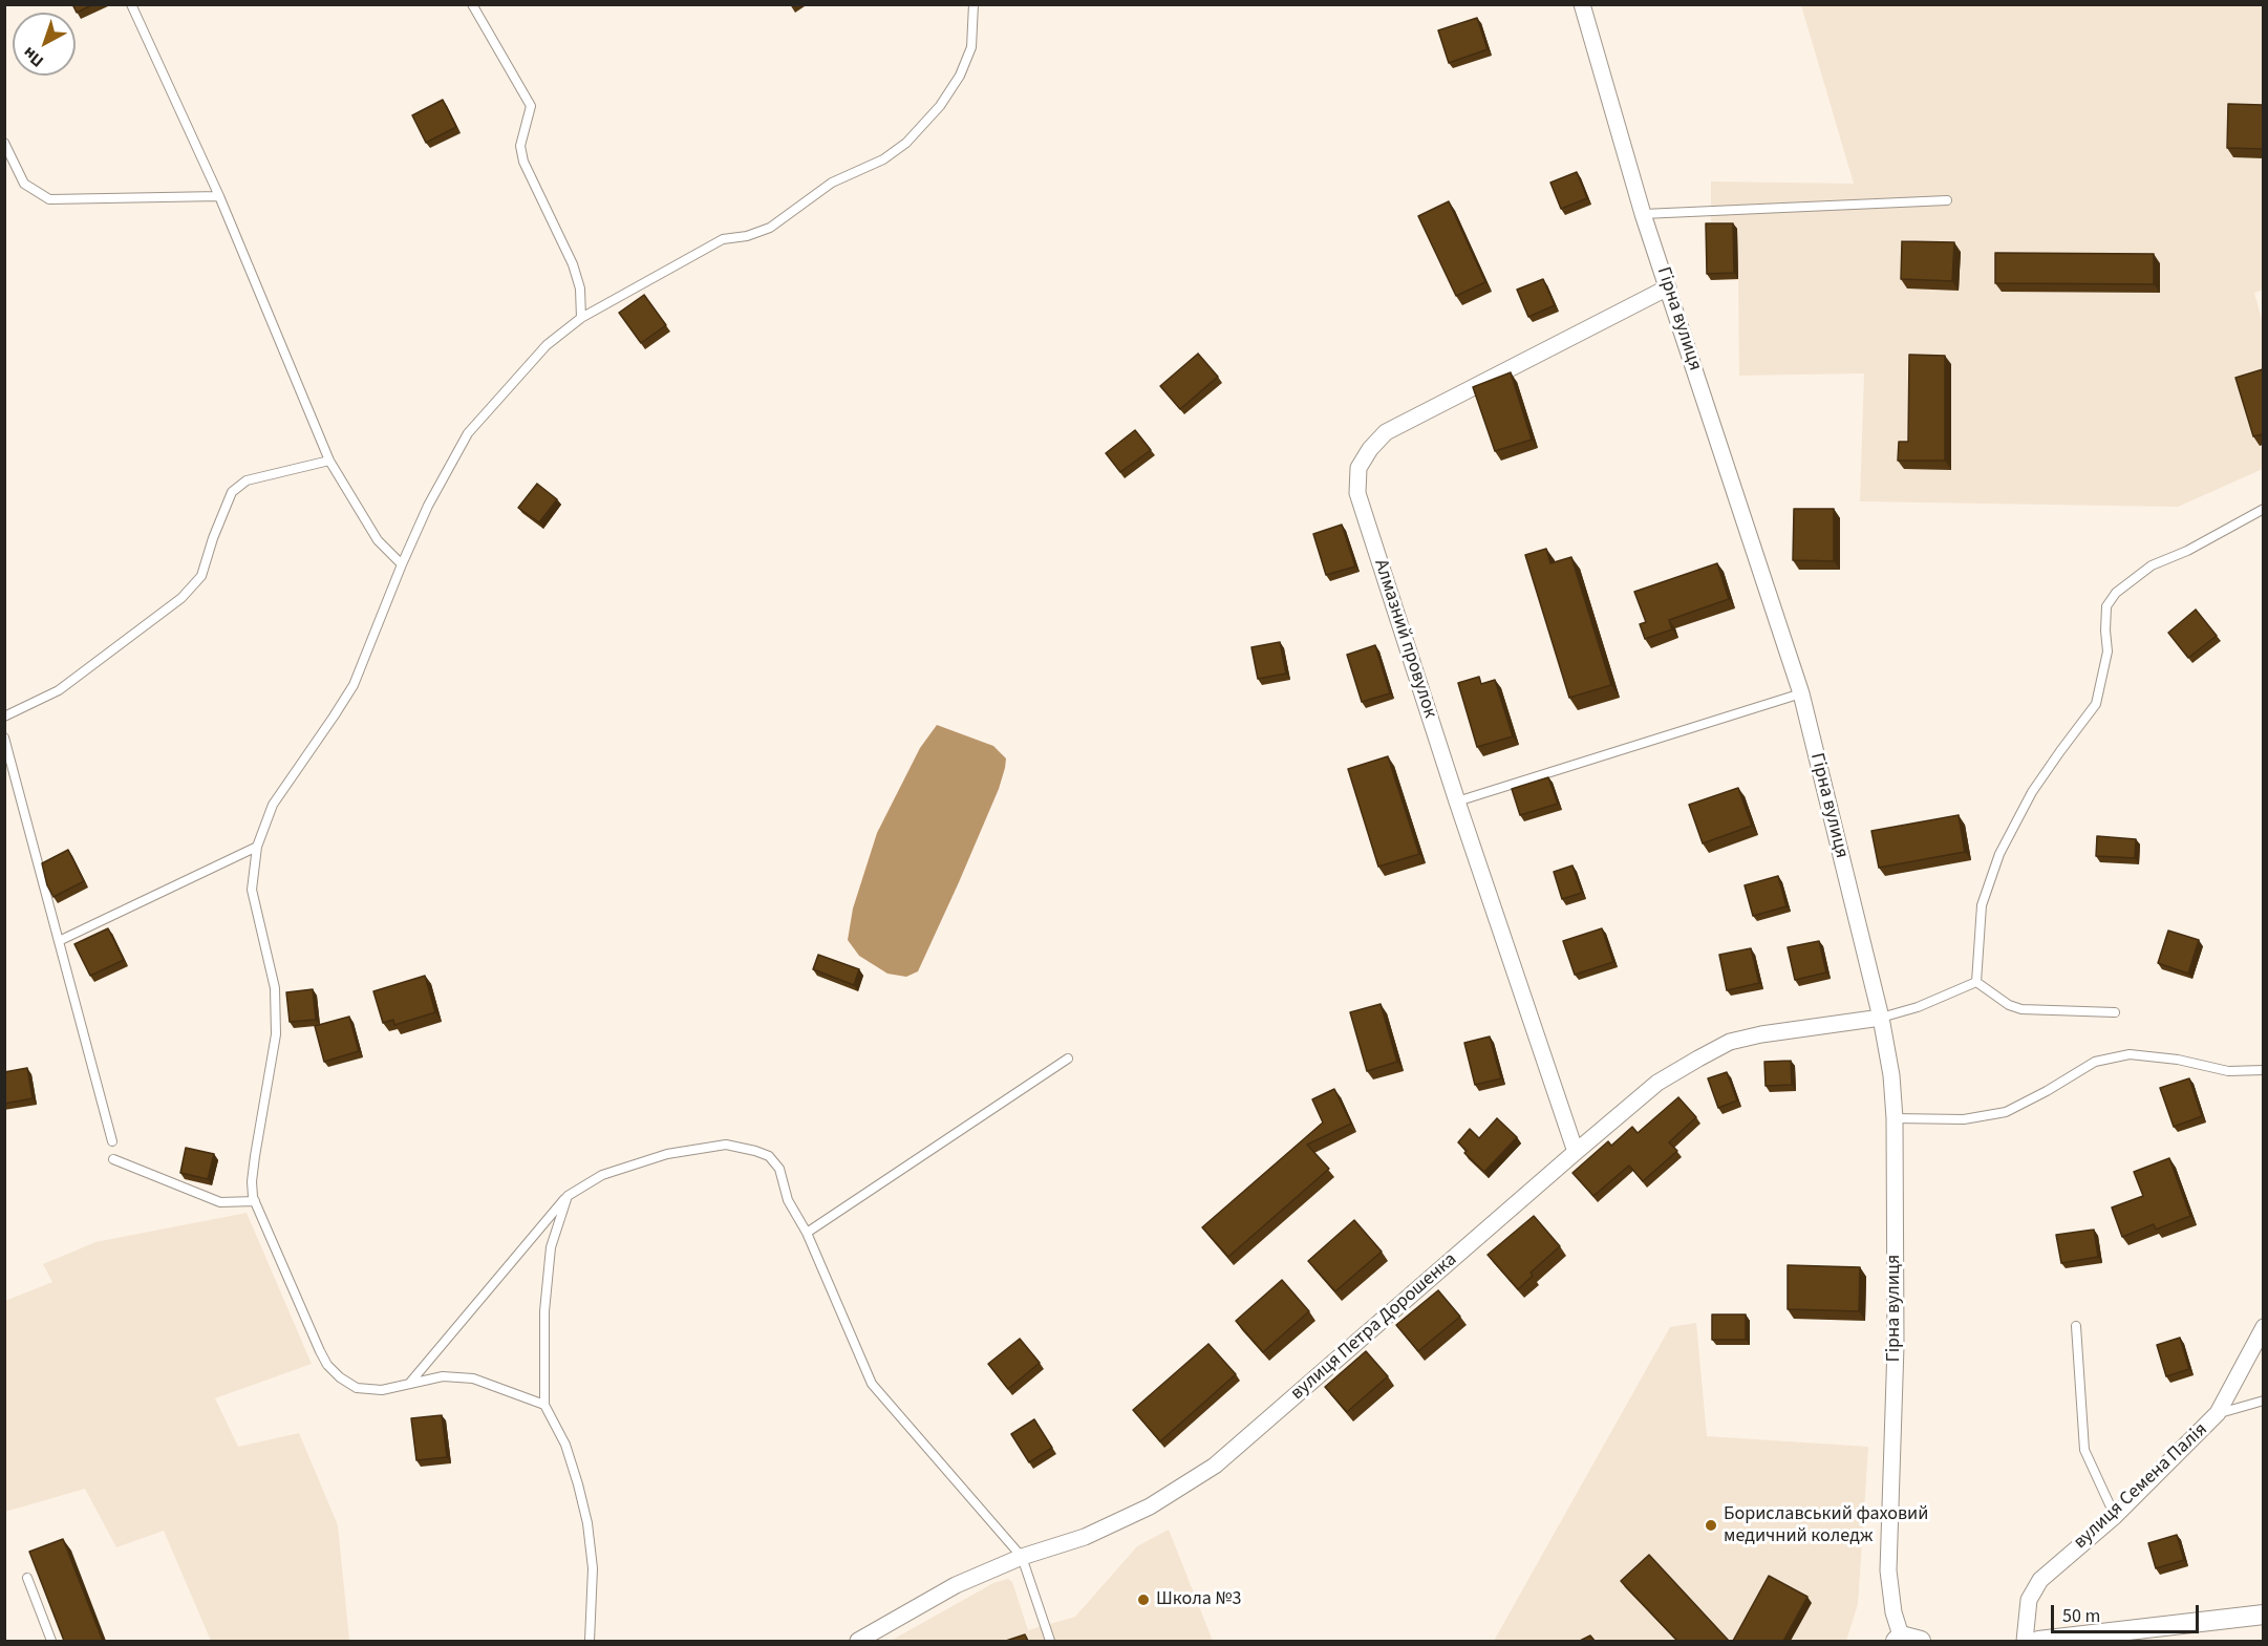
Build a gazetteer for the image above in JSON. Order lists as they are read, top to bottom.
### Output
{
  "streets": {
    "street": [
      "Гірна вулиця",
      "Алмазний провулок",
      "вулиця Петра Дорошенка",
      "вулиця Семена Палія"
    ]
  },
  "crossings": [
    ["Гірна вулиця", "Алмазний провулок"],
    ["Гірна вулиця", "вулиця Петра Дорошенка"],
    ["Алмазний провулок", "вулиця Петра Дорошенка"]
  ],
  "places": ["Бориславський фаховий медичний коледж", "Школа №3"],
  "scale_bar": "50 m",
  "north": "bottom left"
}
